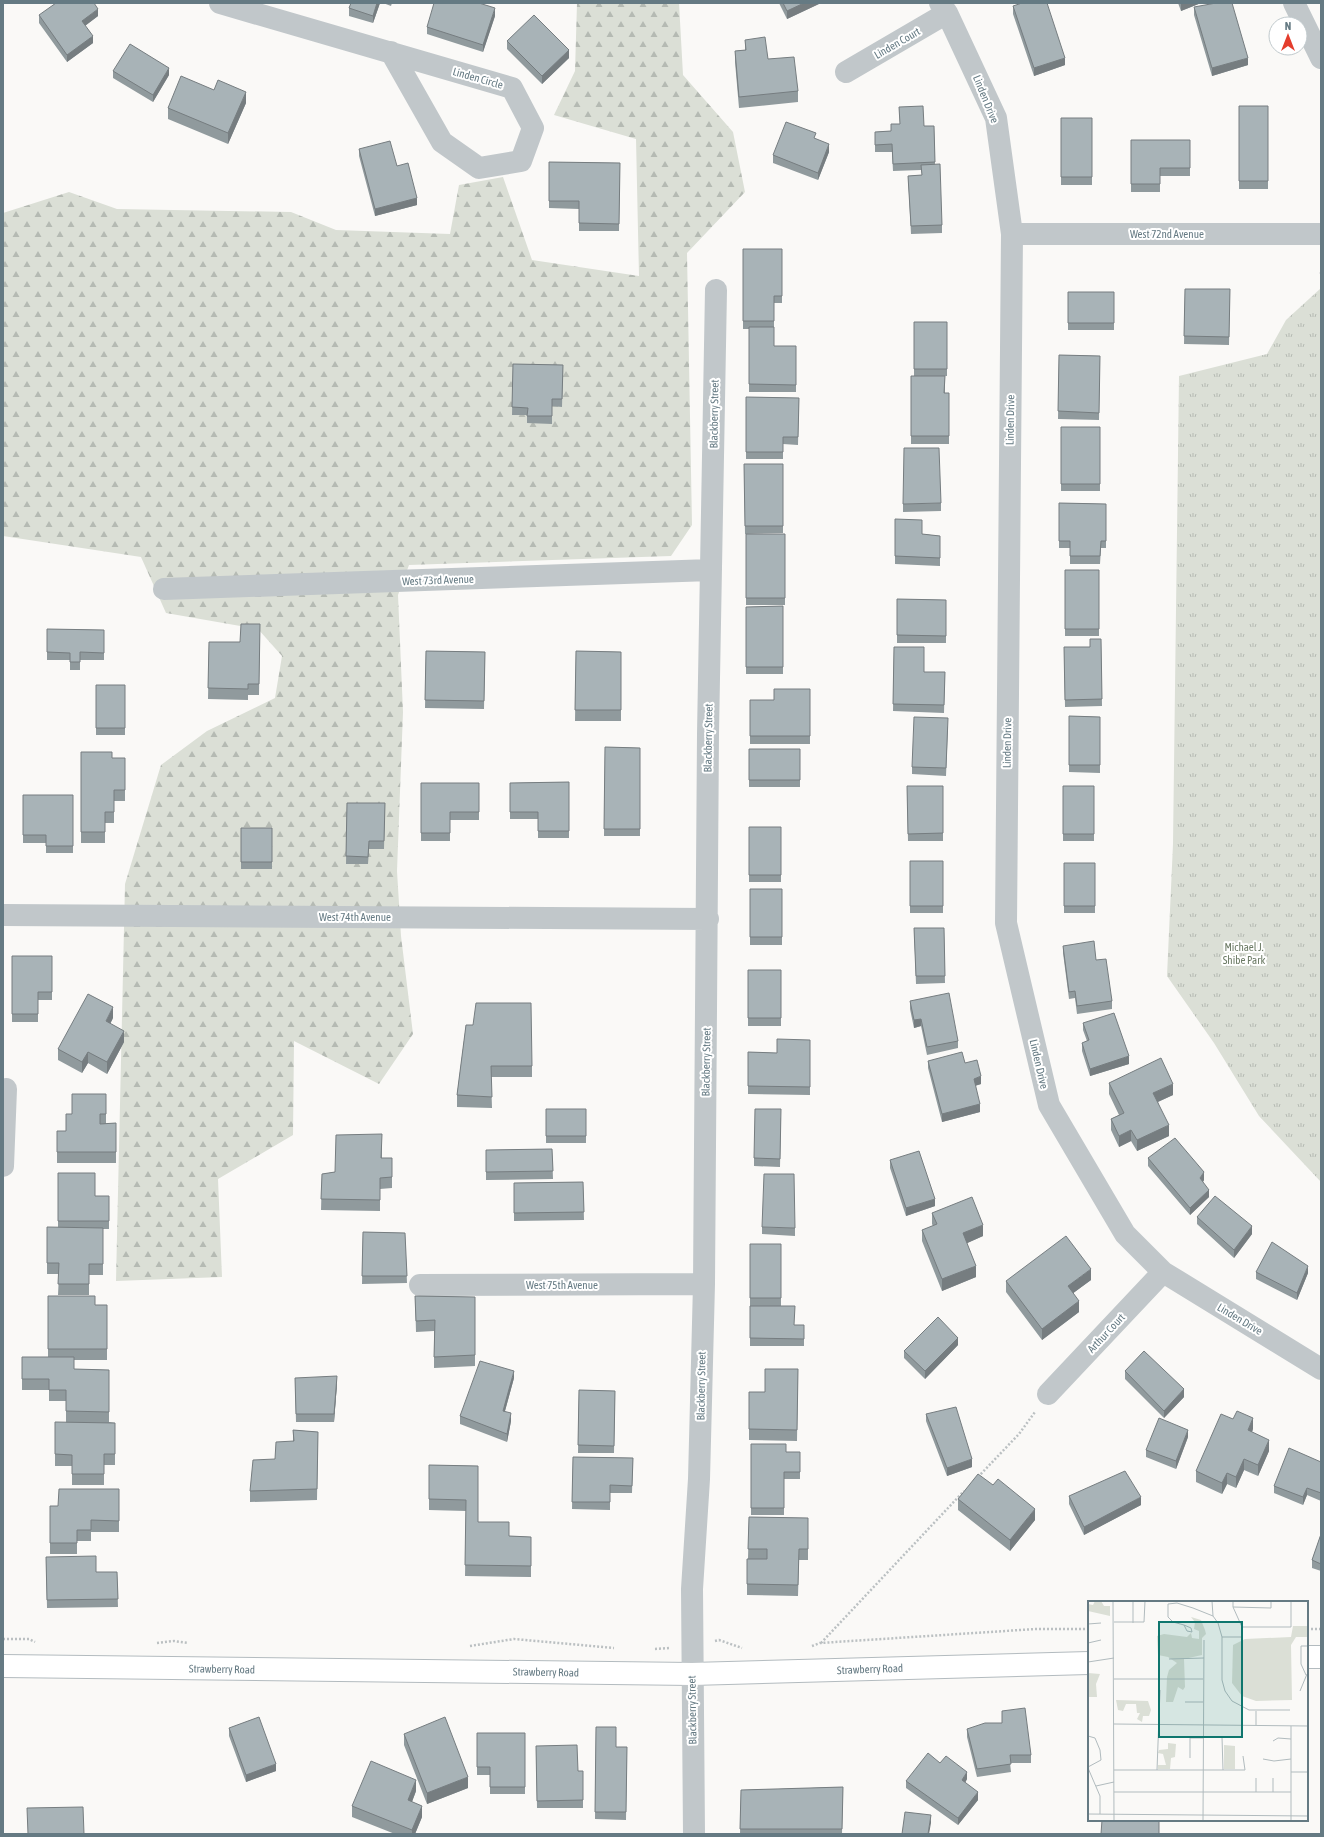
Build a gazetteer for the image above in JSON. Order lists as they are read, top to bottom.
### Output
{
  "streets": {
    "street": [
      "Linden Court",
      "Linden Circle",
      "Linden Drive",
      "West 72nd Avenue",
      "Blackberry Street",
      "West 73rd Avenue",
      "West 74th Avenue",
      "West 75th Avenue",
      "Arthur Court",
      "Strawberry Road"
    ]
  },
  "crossings": [
    ["Linden Court", "Linden Drive"],
    ["Linden Drive", "West 72nd Avenue"],
    ["Linden Drive", "Arthur Court"],
    ["Blackberry Street", "West 73rd Avenue"],
    ["Blackberry Street", "West 74th Avenue"],
    ["Blackberry Street", "West 75th Avenue"],
    ["Blackberry Street", "Strawberry Road"]
  ],
  "parks": ["Michael J. Shibe Park"],
  "north": "top"
}
